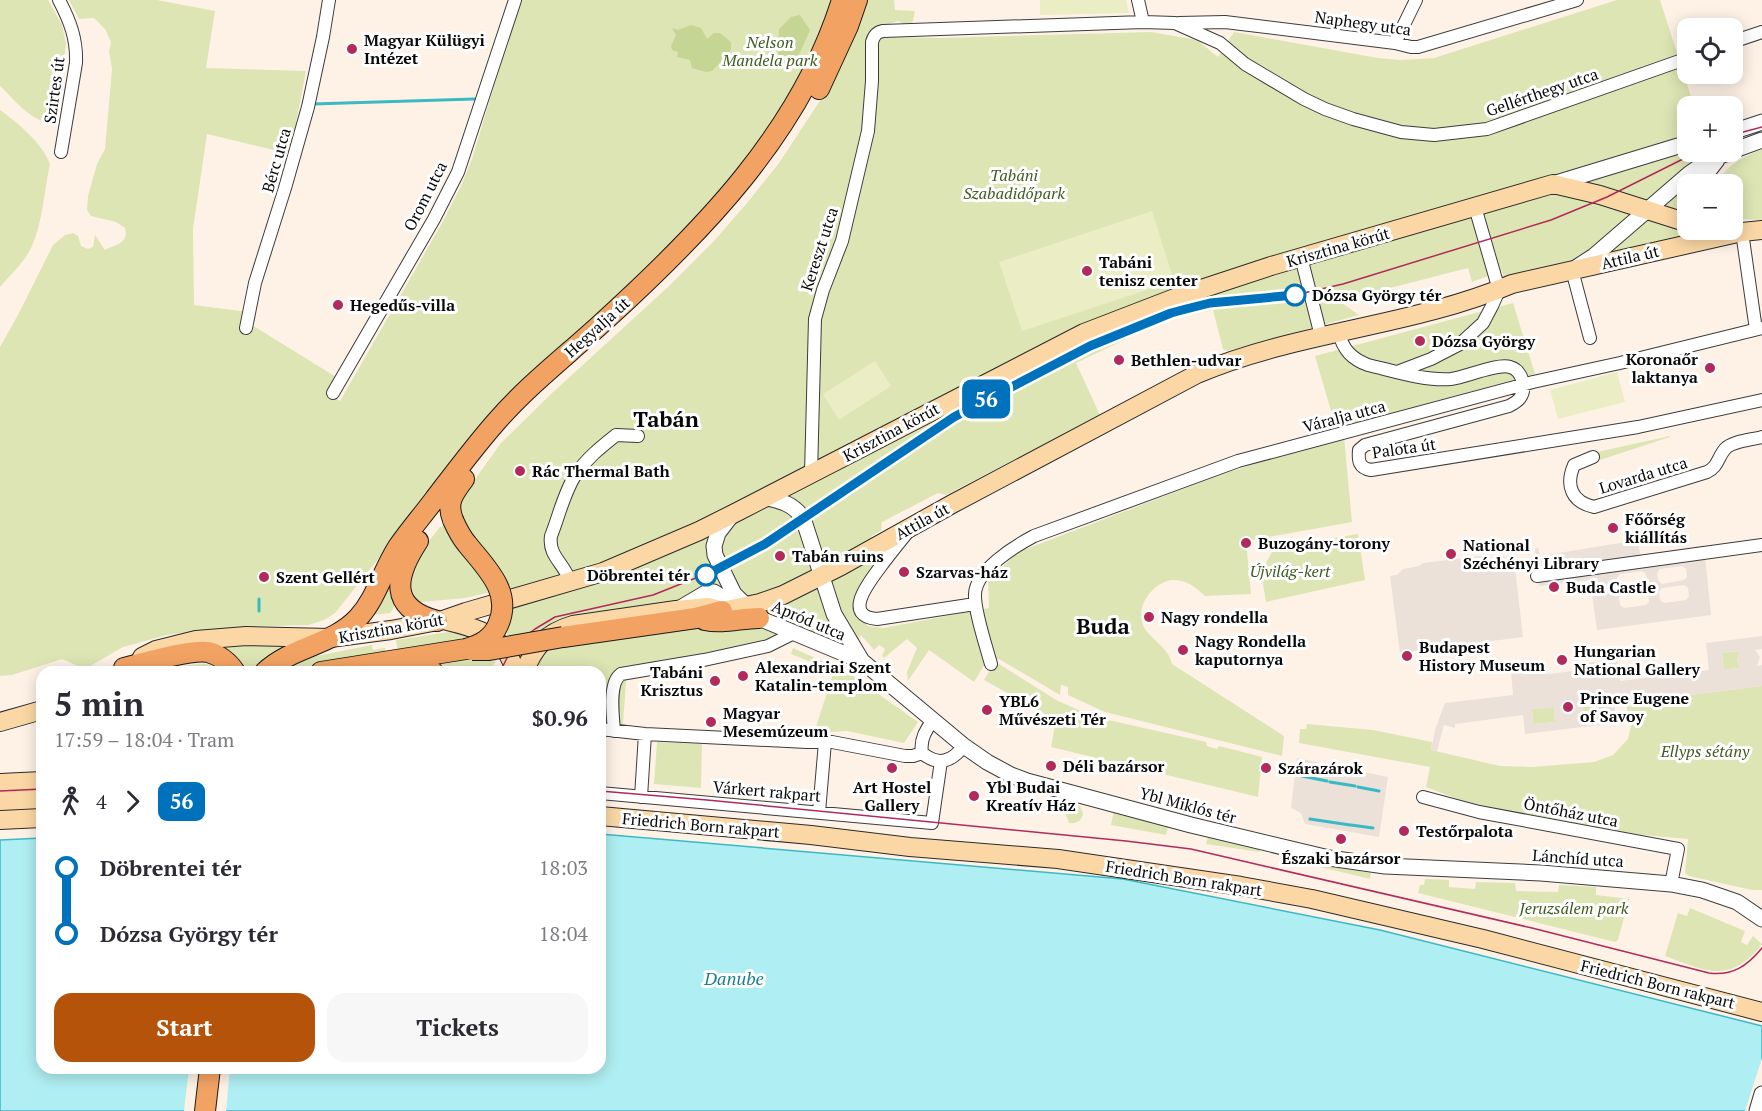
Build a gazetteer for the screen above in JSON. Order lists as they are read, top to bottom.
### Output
{
  "streets": {
    "main road": [
      "Krisztina körút",
      "Attila út",
      "Hegyalja út",
      "Friedrich Born rakpart"
    ],
    "street": [
      "Naphegy utca",
      "Szirtes út",
      "Gellérthegy utca",
      "Bérc utca",
      "Orom utca",
      "Kereszt utca",
      "Váralja utca",
      "Palota út",
      "Lovarda utca",
      "Apród utca",
      "Várkert rakpart",
      "Ybl Miklós tér",
      "Öntőház utca",
      "Lánchíd utca"
    ]
  },
  "crossings": [
    ["Naphegy utca", "Gellérthegy utca"],
    ["Gellérthegy utca", "Kereszt utca"],
    ["Krisztina körút", "Kereszt utca"],
    ["Krisztina körút", "Attila út"],
    ["Krisztina körút", "Hegyalja út"],
    ["Krisztina körút", "Apród utca"],
    ["Attila út", "Apród utca"],
    ["Váralja utca", "Palota út"],
    ["Apród utca", "Ybl Miklós tér"],
    ["Ybl Miklós tér", "Lánchíd utca"],
    ["Öntőház utca", "Lánchíd utca"]
  ],
  "districts": ["Tabán", "Buda"],
  "water": ["Danube"],
  "parks": [
    "Nelson Mandela park",
    "Tabáni Szabadidőpark",
    "Újvilág-kert",
    "Ellyps sétány",
    "Jeruzsálem park"
  ],
  "places": [
    "Magyar Külügyi Intézet",
    "Tabáni tenisz center",
    "Dózsa György tér",
    "Hegedűs-villa",
    "Dózsa György",
    "Bethlen-udvar",
    "Koronaőr laktanya",
    "Rác Thermal Bath",
    "Főőrség kiállítás",
    "Buzogány-torony",
    "National Széchényi Library",
    "Tabán ruins",
    "Szarvas-ház",
    "Döbrentei tér",
    "Szent Gellért",
    "Buda Castle",
    "Nagy rondella",
    "Nagy Rondella kaputornya",
    "Budapest History Museum",
    "Hungarian National Gallery",
    "Alexandriai Szent Katalin-templom",
    "Tabáni Krisztus",
    "Prince Eugene of Savoy",
    "YBL6 Művészeti Tér",
    "Magyar Mesemúzeum",
    "Déli bazársor",
    "Art Hostel Gallery",
    "Szárazárok",
    "Ybl Budai Kreatív Ház",
    "Testőrpalota",
    "Északi bazársor"
  ],
  "lines": ["tram line 56"],
  "page": {
    "on_map": "56",
    "map_buttons": ["+", "−"],
    "heading": ["5 min", "17:59 – 18:04 · Tram", "$0.96"],
    "legs": ["4", "56"],
    "list": [
      {
        "name": "Döbrentei tér",
        "value": "18:03"
      },
      {
        "name": "Dózsa György tér",
        "value": "18:04"
      }
    ],
    "buttons": ["Start", "Tickets"]
  }
}
